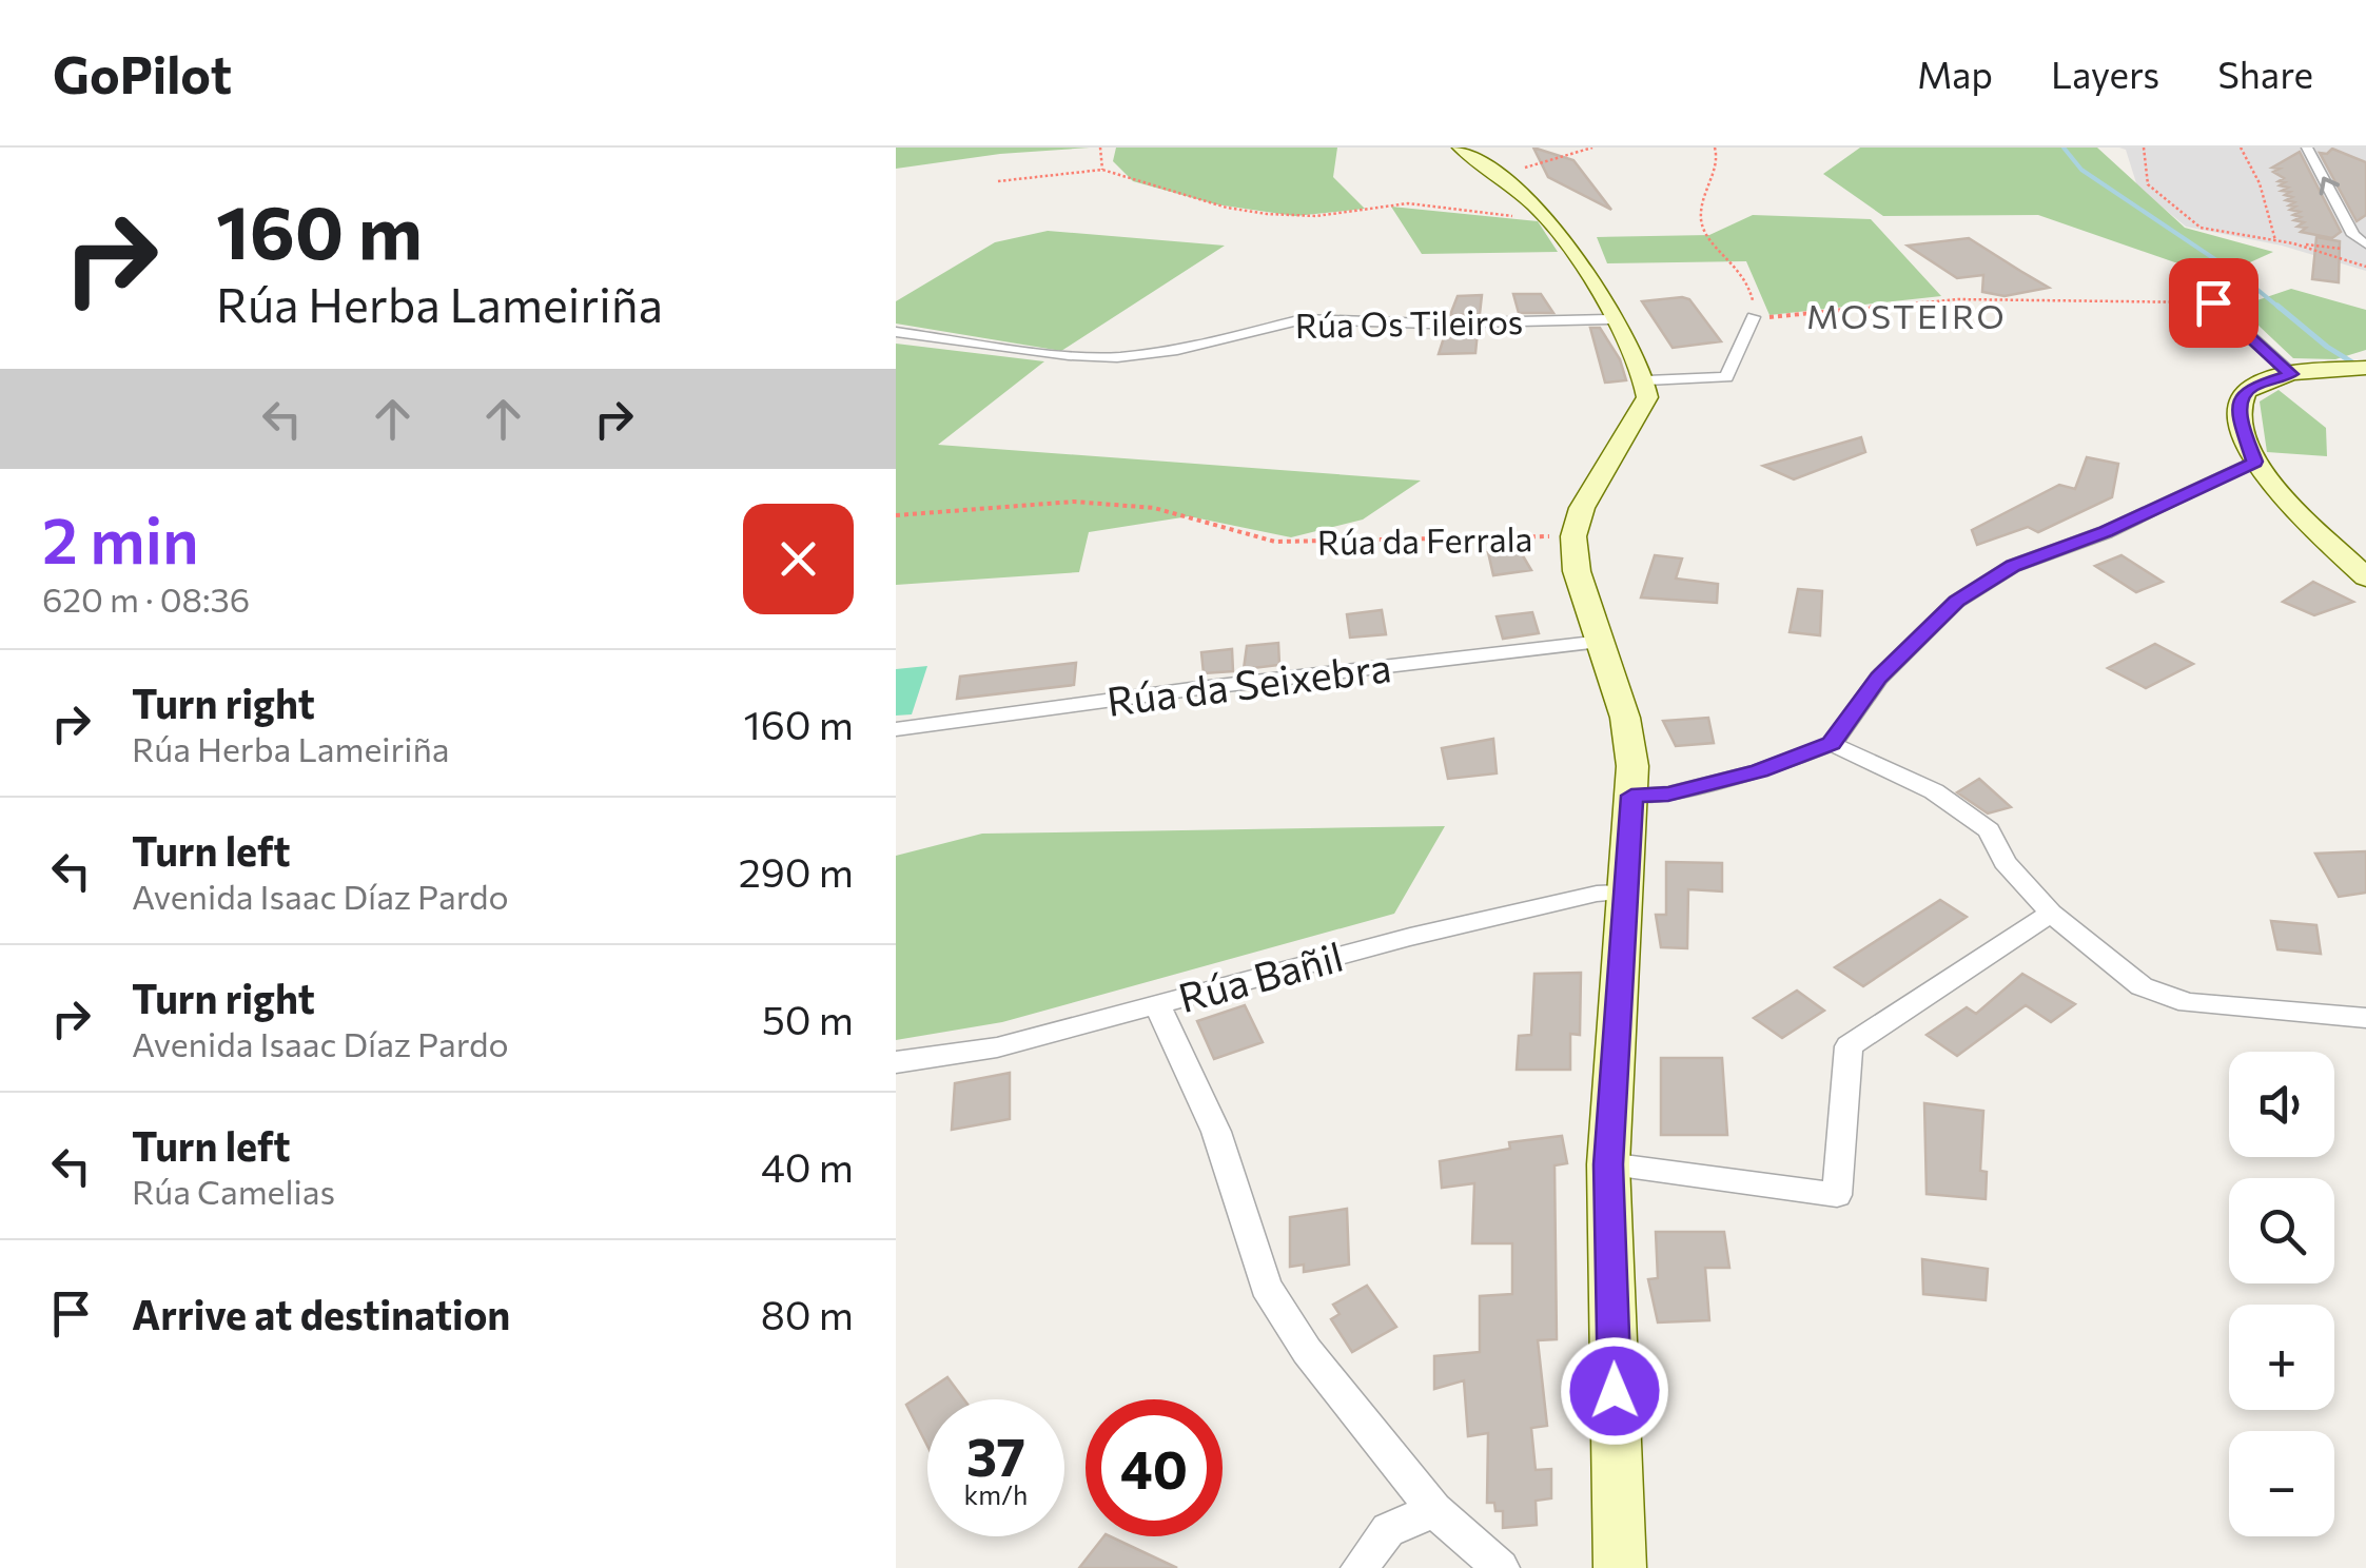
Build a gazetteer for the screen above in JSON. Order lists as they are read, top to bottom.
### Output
{
  "streets": {
    "street": [
      "Rúa Os Tileiros",
      "Rúa da Ferrala",
      "Rúa da Seixebra",
      "Rúa Bañil"
    ]
  },
  "crossings": [
    ["Rúa da Ferrala", "Rúa da Seixebra"],
    ["Rúa da Ferrala", "Rúa Bañil"]
  ],
  "districts": ["MOSTEIRO"],
  "page": {
    "header": "GoPilot",
    "nav": ["Map", "Layers", "Share"],
    "turn": ["160 m", "Rúa Herba Lameiriña"],
    "heading": ["2 min", "620 m · 08:36"],
    "list": [
      {
        "name": "Turn right",
        "note": "Rúa Herba Lameiriña",
        "value": "160 m"
      },
      {
        "name": "Turn left",
        "note": "Avenida Isaac Díaz Pardo",
        "value": "290 m"
      },
      {
        "name": "Turn right",
        "note": "Avenida Isaac Díaz Pardo",
        "value": "50 m"
      },
      {
        "name": "Turn left",
        "note": "Rúa Camelias",
        "value": "40 m"
      },
      {
        "name": "Arrive at destination",
        "value": "80 m"
      }
    ],
    "map_buttons": ["+", "−"],
    "speed": "37 km/h",
    "limit": "40"
  }
}
